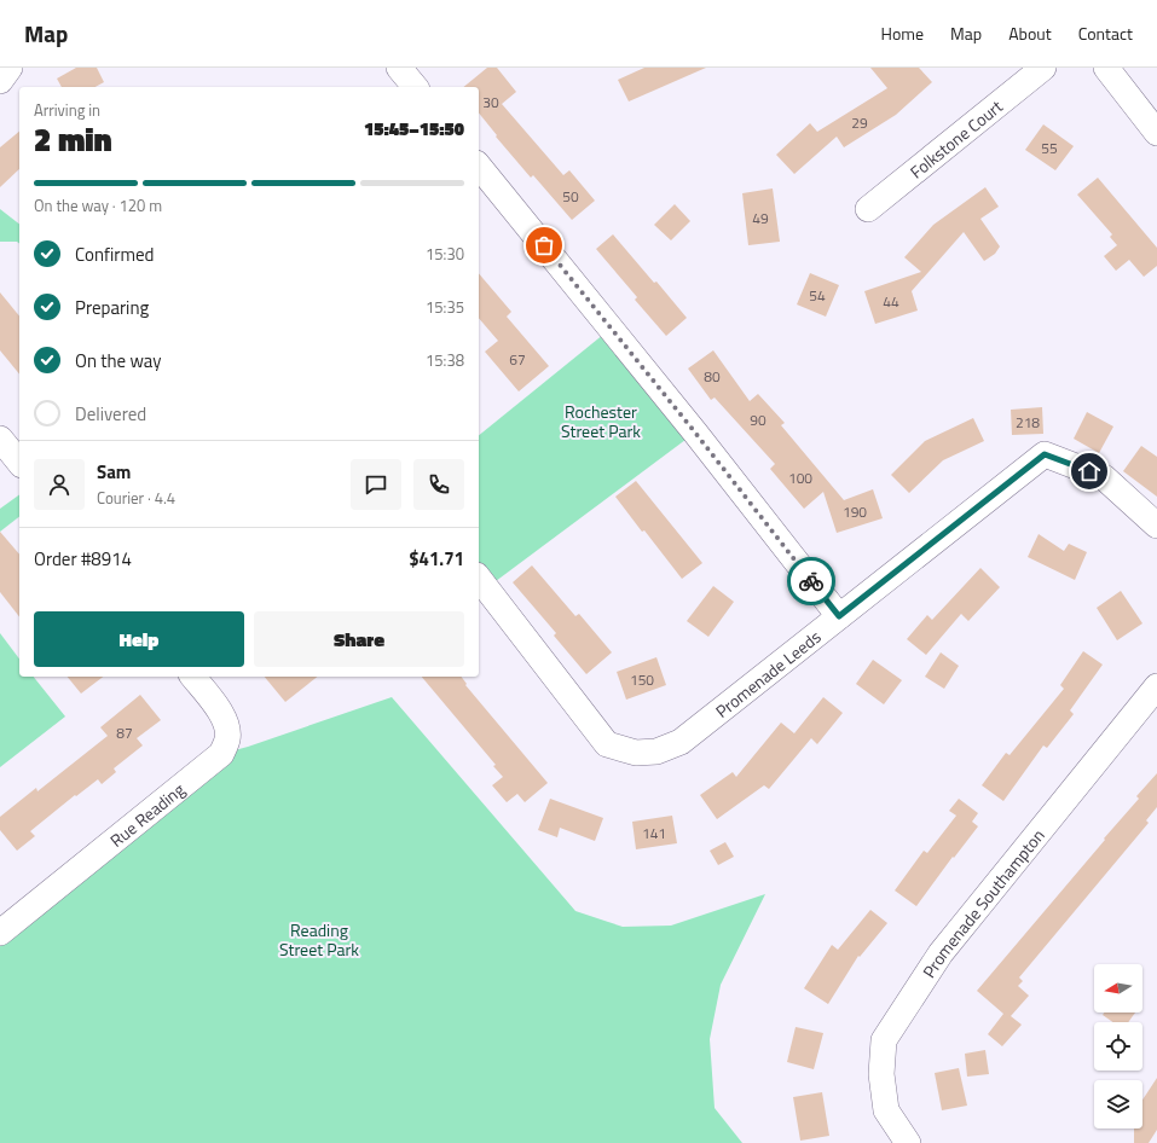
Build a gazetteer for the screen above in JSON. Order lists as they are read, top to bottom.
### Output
{
  "streets": {
    "street": [
      "Folkstone Court",
      "Promenade Leeds",
      "Rue Reading",
      "Promenade Southampton"
    ]
  },
  "parks": ["Rochester Street Park", "Reading Street Park"],
  "house_numbers": [
    "30",
    "29",
    "55",
    "50",
    "49",
    "54",
    "44",
    "67",
    "80",
    "90",
    "218",
    "100",
    "190",
    "150",
    "87",
    "141"
  ],
  "north": "left",
  "page": {
    "header": "Map",
    "nav": [
      "Home",
      "Map",
      "About",
      "Contact"
    ],
    "heading": ["2 min", "Arriving in", "15:45–15:50"],
    "panel": [
      "Sam",
      "Courier · 4.4",
      "Order #8914",
      "$41.71"
    ],
    "bar": "On the way · 120 m",
    "list": [
      ["Confirmed", "15:30"],
      ["Preparing", "15:35"],
      ["On the way", "15:38"],
      "Delivered"
    ],
    "buttons": ["Help", "Share"]
  }
}
